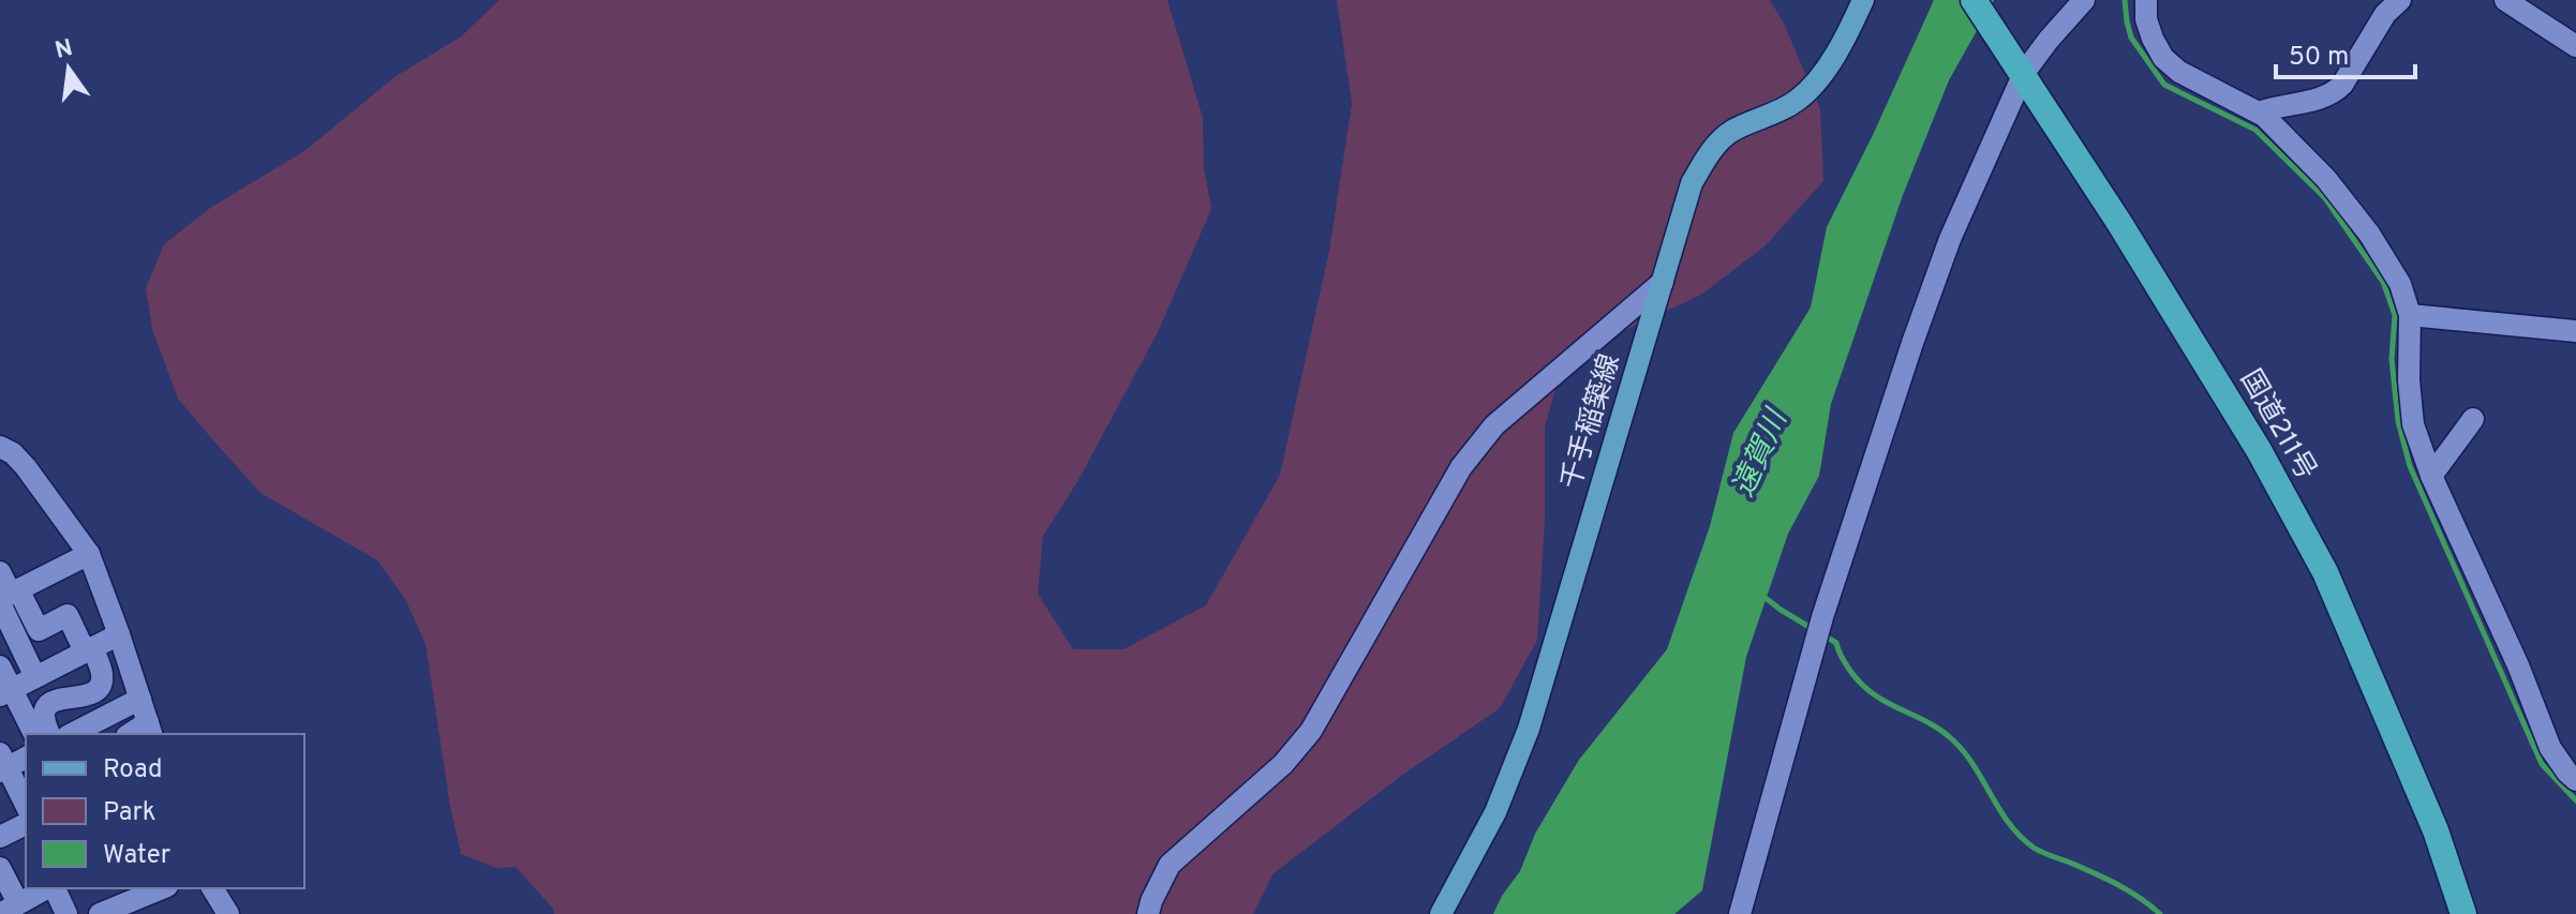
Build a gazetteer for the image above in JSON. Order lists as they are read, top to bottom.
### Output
{
  "streets": {
    "highway": ["国道211号"],
    "main road": ["千手稲築線"]
  },
  "water": ["遠賀川"],
  "legend": ["Road", "Park", "Water"],
  "scale_bar": "50 m",
  "north": "top"
}
